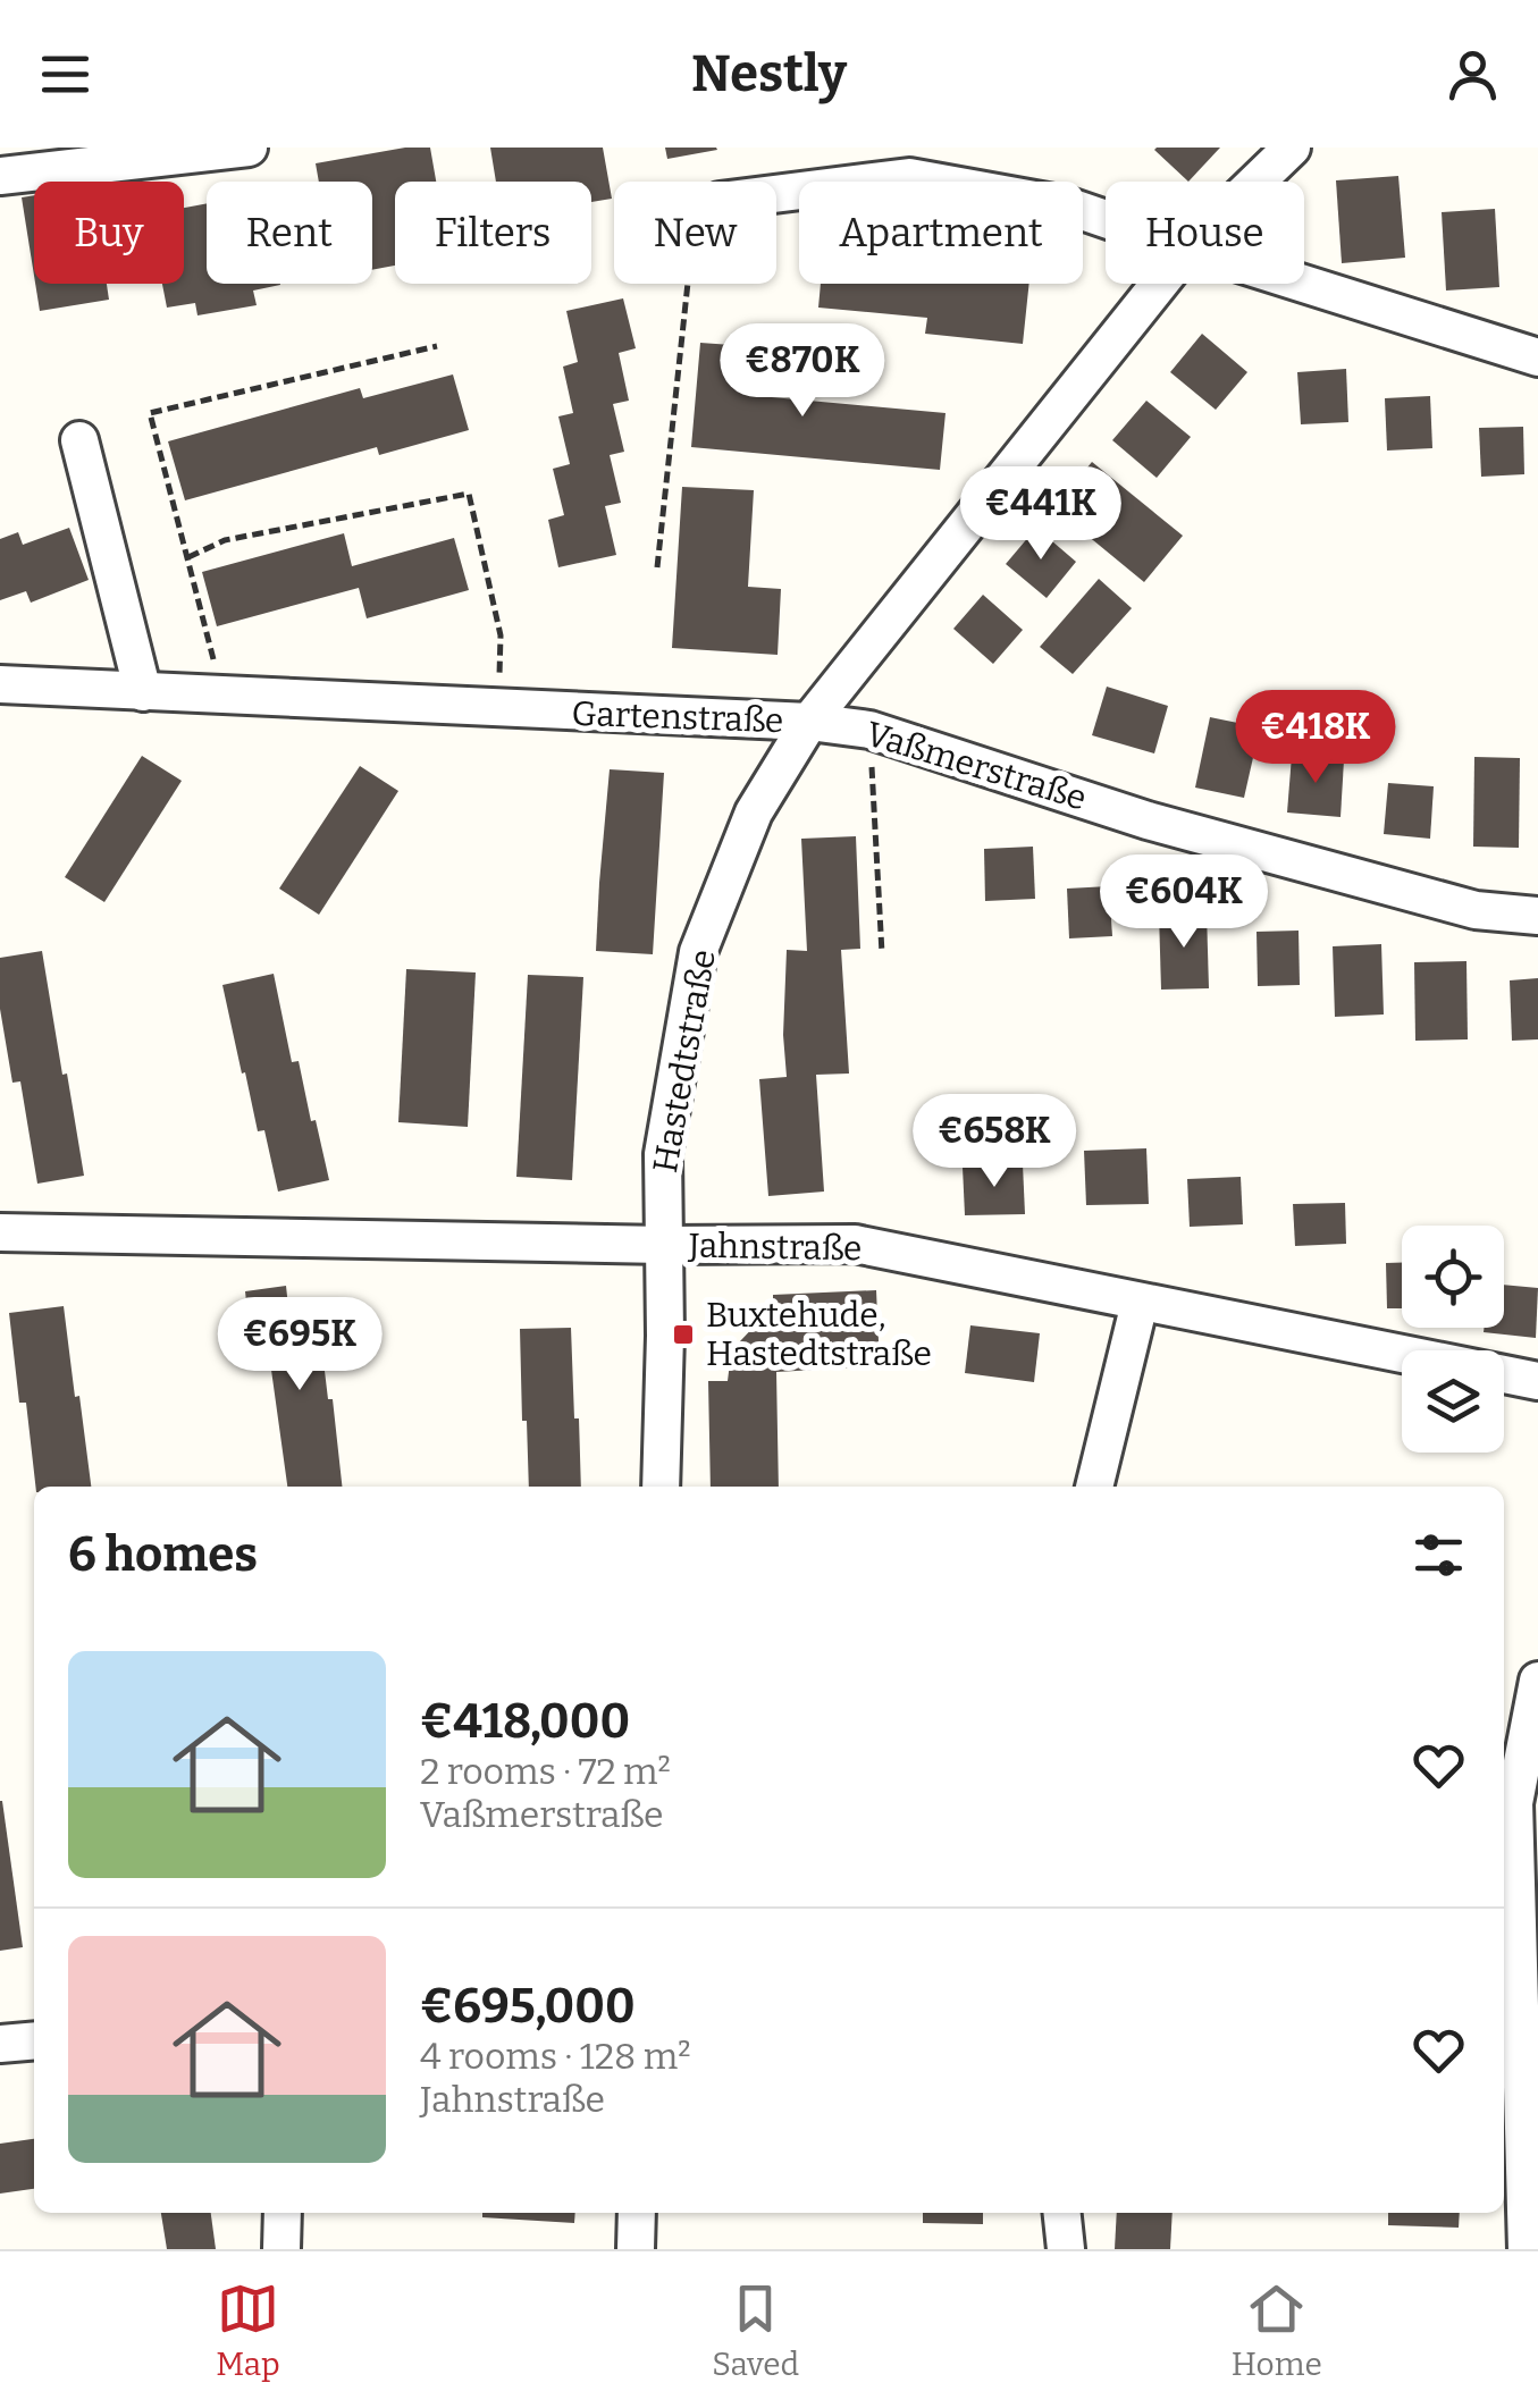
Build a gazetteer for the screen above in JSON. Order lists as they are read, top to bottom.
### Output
{
  "streets": {
    "street": [
      "Gartenstraße",
      "Vaßmerstraße",
      "Hastedtstraße",
      "Jahnstraße"
    ]
  },
  "crossings": [
    ["Gartenstraße", "Vaßmerstraße"],
    ["Gartenstraße", "Hastedtstraße"],
    ["Vaßmerstraße", "Hastedtstraße"],
    ["Hastedtstraße", "Jahnstraße"]
  ],
  "places": {
    "transit": ["Buxtehude, Hastedtstraße"]
  },
  "page": {
    "header": "Nestly",
    "chip": [
      "Buy",
      "Rent",
      "Filters",
      "New",
      "Apartment",
      "House"
    ],
    "price": [
      "€870K",
      "€441K",
      "€418K",
      "€604K",
      "€658K",
      "€695K"
    ],
    "heading": "6 homes",
    "list": [
      {
        "name": "€418,000",
        "note": "2 rooms · 72 m² · Vaßmerstraße"
      },
      {
        "name": "€695,000",
        "note": "4 rooms · 128 m² · Jahnstraße"
      }
    ],
    "tabs": ["Map", "Saved", "Home"]
  }
}
